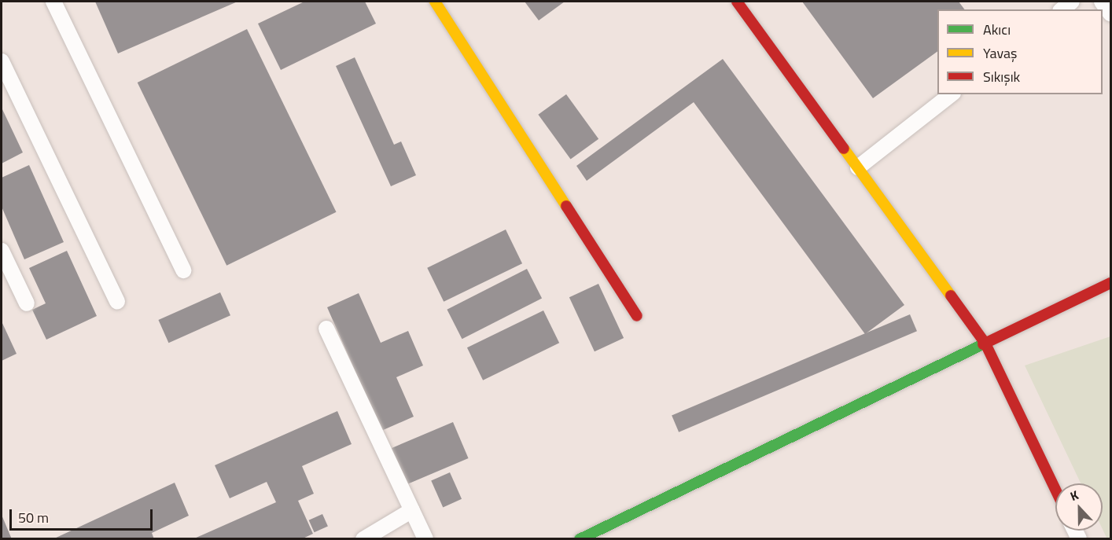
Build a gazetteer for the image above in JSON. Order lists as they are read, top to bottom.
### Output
{
  "legend": ["Akıcı", "Yavaş", "Sıkışık"],
  "scale_bar": "50 m",
  "north": "top"
}
